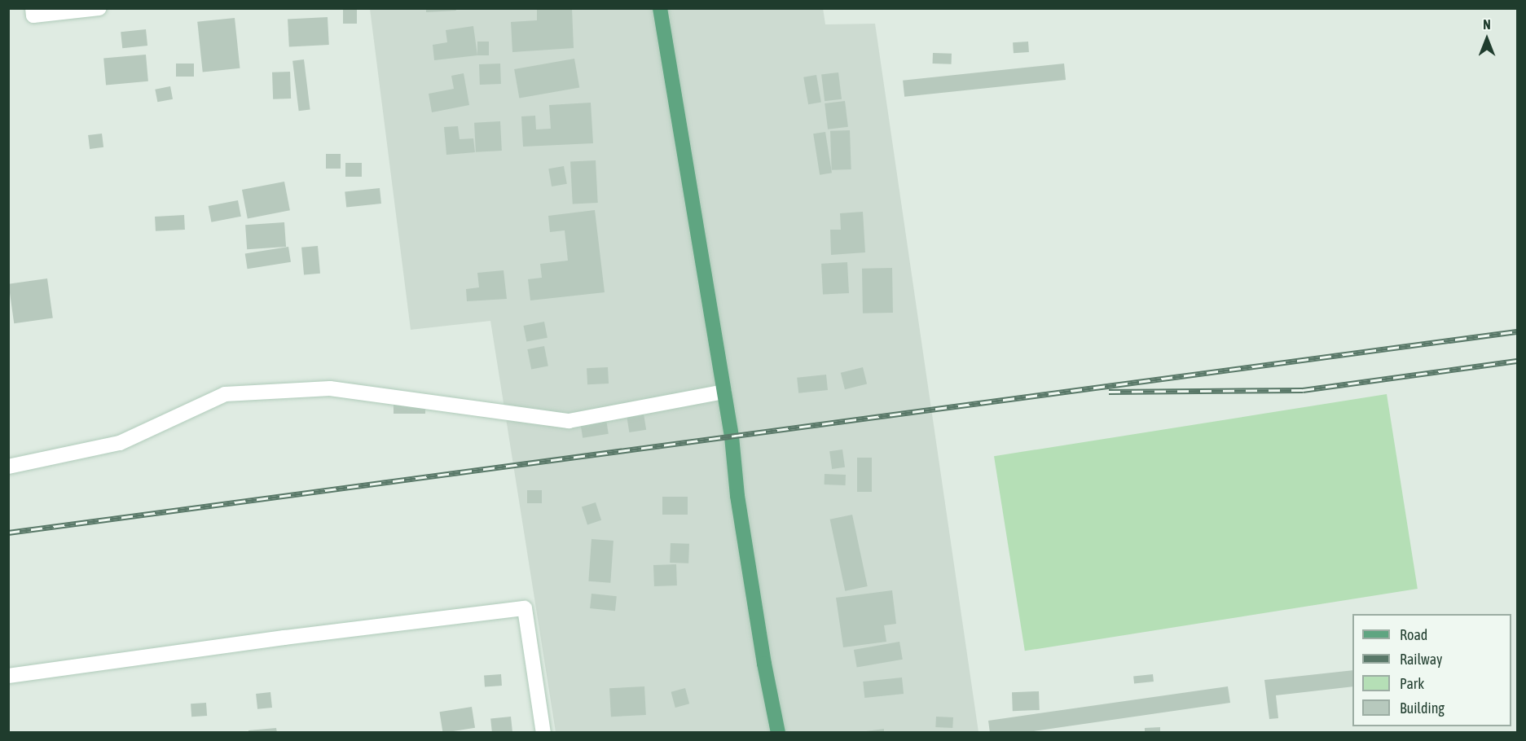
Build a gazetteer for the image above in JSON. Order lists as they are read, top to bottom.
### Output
{
  "legend": [
    "Road",
    "Railway",
    "Park",
    "Building"
  ],
  "north": "top"
}
